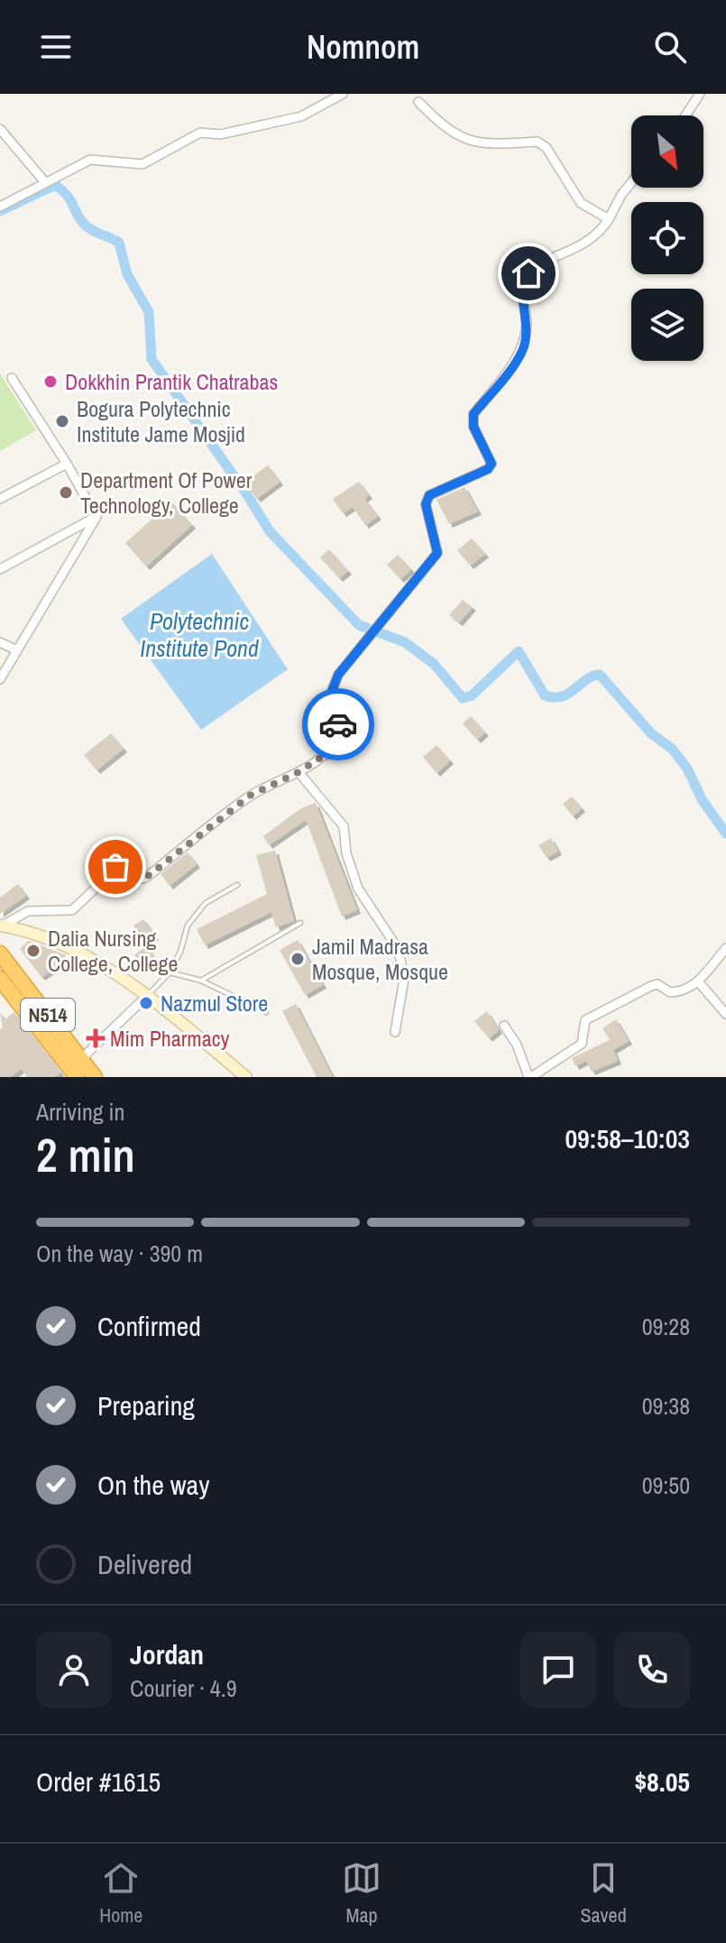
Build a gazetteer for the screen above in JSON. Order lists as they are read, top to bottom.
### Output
{
  "streets": {
    "highway": ["N514"]
  },
  "water": ["Polytechnic Institute Pond"],
  "places": {
    "other": [
      "Dokkhin Prantik Chatrabas",
      "Bogura Polytechnic Institute Jame Mosjid",
      "Department Of Power Technology, College",
      "Dalia Nursing College, College",
      "Jamil Madrasa Mosque, Mosque",
      "Nazmul Store"
    ],
    "health": ["Mim Pharmacy"]
  },
  "north": "bottom right",
  "page": {
    "header": "Nomnom",
    "heading": ["2 min", "Arriving in", "09:58–10:03"],
    "panel": [
      "Jordan",
      "Courier · 4.9",
      "Order #1615",
      "$8.05"
    ],
    "bar": "On the way · 390 m",
    "list": [
      ["Confirmed", "09:28"],
      ["Preparing", "09:38"],
      ["On the way", "09:50"],
      "Delivered"
    ],
    "tabs": ["Home", "Map", "Saved"]
  }
}
